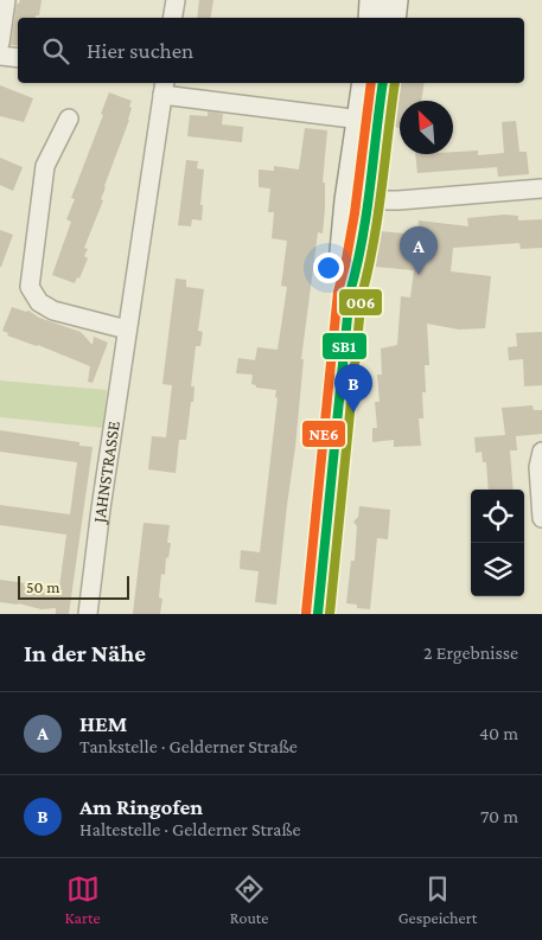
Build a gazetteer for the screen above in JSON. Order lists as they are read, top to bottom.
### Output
{
  "streets": {
    "street": ["JAHNSTRASSE"]
  },
  "lines": ["transit line SB1", "transit line 006", "transit line NE6"],
  "scale_bar": "50 m",
  "north": "top left",
  "page": {
    "search": "Hier suchen",
    "pins": ["A", "B"],
    "scale": "50 m",
    "heading": ["In der Nähe", "2 Ergebnisse"],
    "list": [
      {
        "mark": "A",
        "name": "HEM",
        "note": "Tankstelle · Gelderner Straße",
        "value": "40 m"
      },
      {
        "mark": "B",
        "name": "Am Ringofen",
        "note": "Haltestelle · Gelderner Straße",
        "value": "70 m"
      }
    ],
    "nav": ["Karte", "Route", "Gespeichert"]
  }
}
